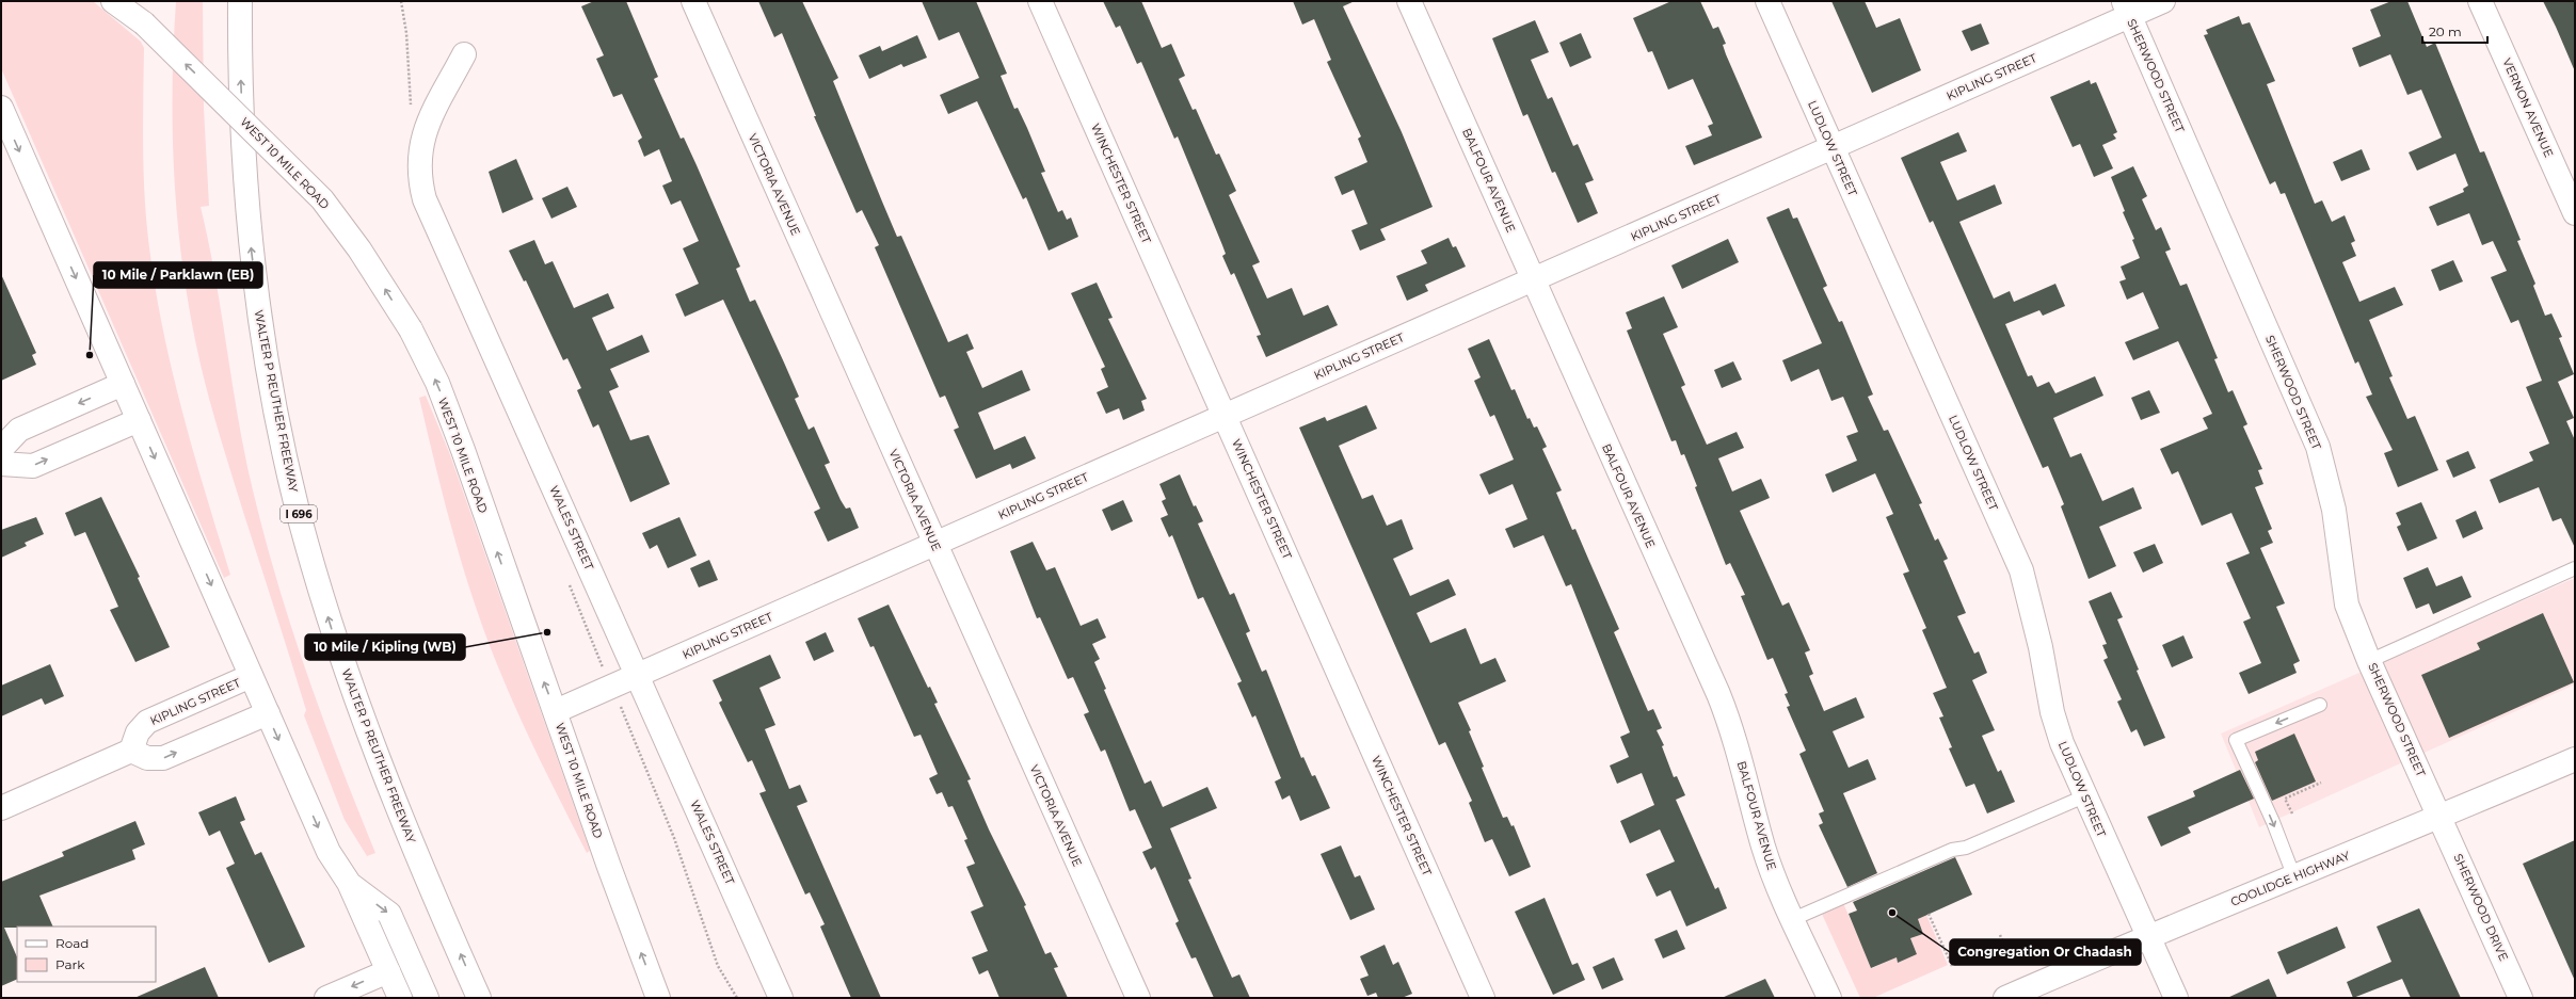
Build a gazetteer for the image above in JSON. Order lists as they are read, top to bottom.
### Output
{
  "streets": {
    "main road": [
      "SHERWOOD STREET",
      "KIPLING STREET",
      "VERNON AVENUE",
      "LUDLOW STREET",
      "WEST 10 MILE ROAD",
      "BALFOUR AVENUE",
      "WINCHESTER STREET",
      "VICTORIA AVENUE",
      "WALTER P REUTHER FREEWAY",
      "I 696",
      "WALES STREET",
      "COOLIDGE HIGHWAY",
      "SHERWOOD DRIVE"
    ]
  },
  "crossings": [
    ["SHERWOOD STREET", "KIPLING STREET"],
    ["SHERWOOD STREET", "COOLIDGE HIGHWAY"],
    ["SHERWOOD STREET", "SHERWOOD DRIVE"],
    ["KIPLING STREET", "LUDLOW STREET"],
    ["KIPLING STREET", "WEST 10 MILE ROAD"],
    ["KIPLING STREET", "BALFOUR AVENUE"],
    ["KIPLING STREET", "WINCHESTER STREET"],
    ["KIPLING STREET", "VICTORIA AVENUE"],
    ["KIPLING STREET", "WALES STREET"],
    ["LUDLOW STREET", "COOLIDGE HIGHWAY"],
    ["COOLIDGE HIGHWAY", "SHERWOOD DRIVE"]
  ],
  "one_way": ["WEST 10 MILE ROAD"],
  "places": ["10 Mile / Parklawn (EB)", "10 Mile / Kipling (WB)", "Congregation Or Chadash"],
  "legend": ["Road", "Park"],
  "scale_bar": "20 m"
}
